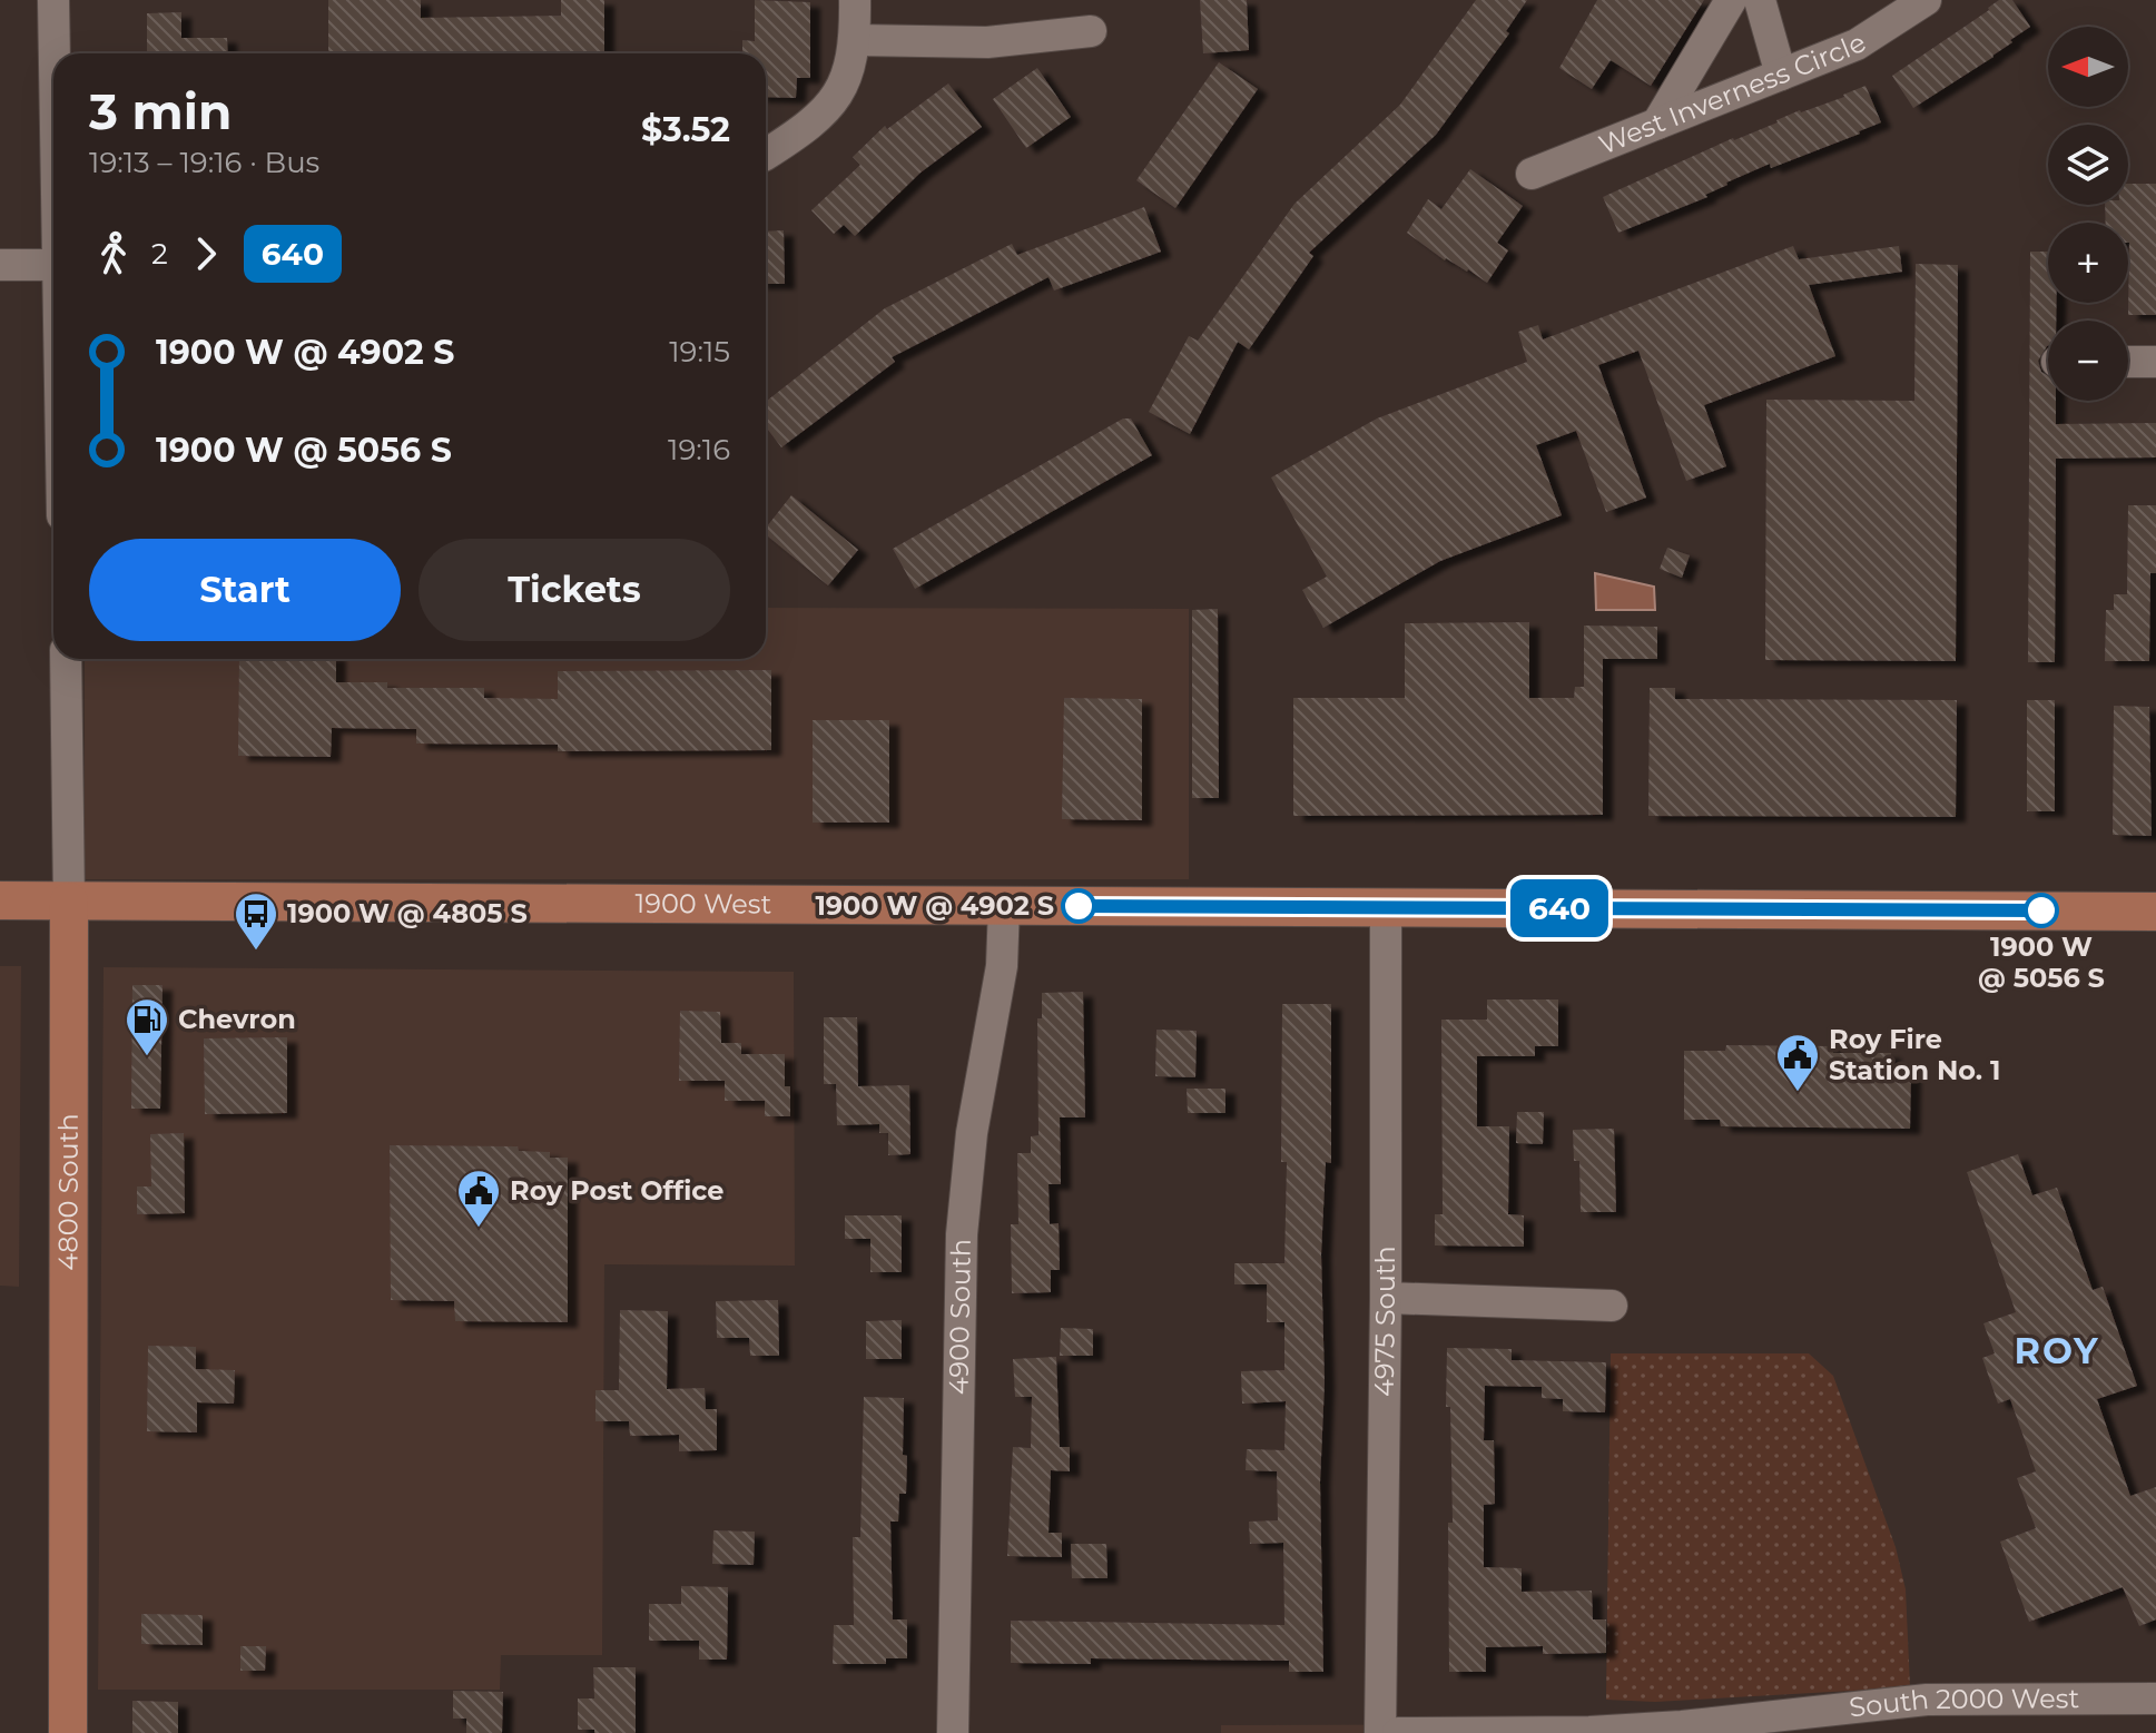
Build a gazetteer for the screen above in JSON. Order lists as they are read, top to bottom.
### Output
{
  "streets": {
    "main road": ["1900 West", "4800 South"],
    "street": [
      "West Inverness Circle",
      "4900 South",
      "4975 South",
      "South 2000 West"
    ]
  },
  "crossings": [
    ["1900 West", "4800 South"],
    ["1900 West", "4900 South"],
    ["1900 West", "4975 South"]
  ],
  "districts": ["ROY"],
  "places": {
    "other": ["1900 W @ 4902 S", "1900 W @ 5056 S"],
    "bus stop": ["1900 W @ 4805 S"],
    "fuel station": ["Chevron"],
    "public building": ["Roy Fire Station No. 1", "Roy Post Office"]
  },
  "lines": ["bus line 640"],
  "north": "left",
  "page": {
    "on_map": "640",
    "map_buttons": ["+", "−"],
    "heading": ["3 min", "19:13 – 19:16 · Bus", "$3.52"],
    "legs": ["2", "640"],
    "list": [
      {
        "name": "1900 W @ 4902 S",
        "value": "19:15"
      },
      {
        "name": "1900 W @ 5056 S",
        "value": "19:16"
      }
    ],
    "buttons": ["Start", "Tickets"]
  }
}
